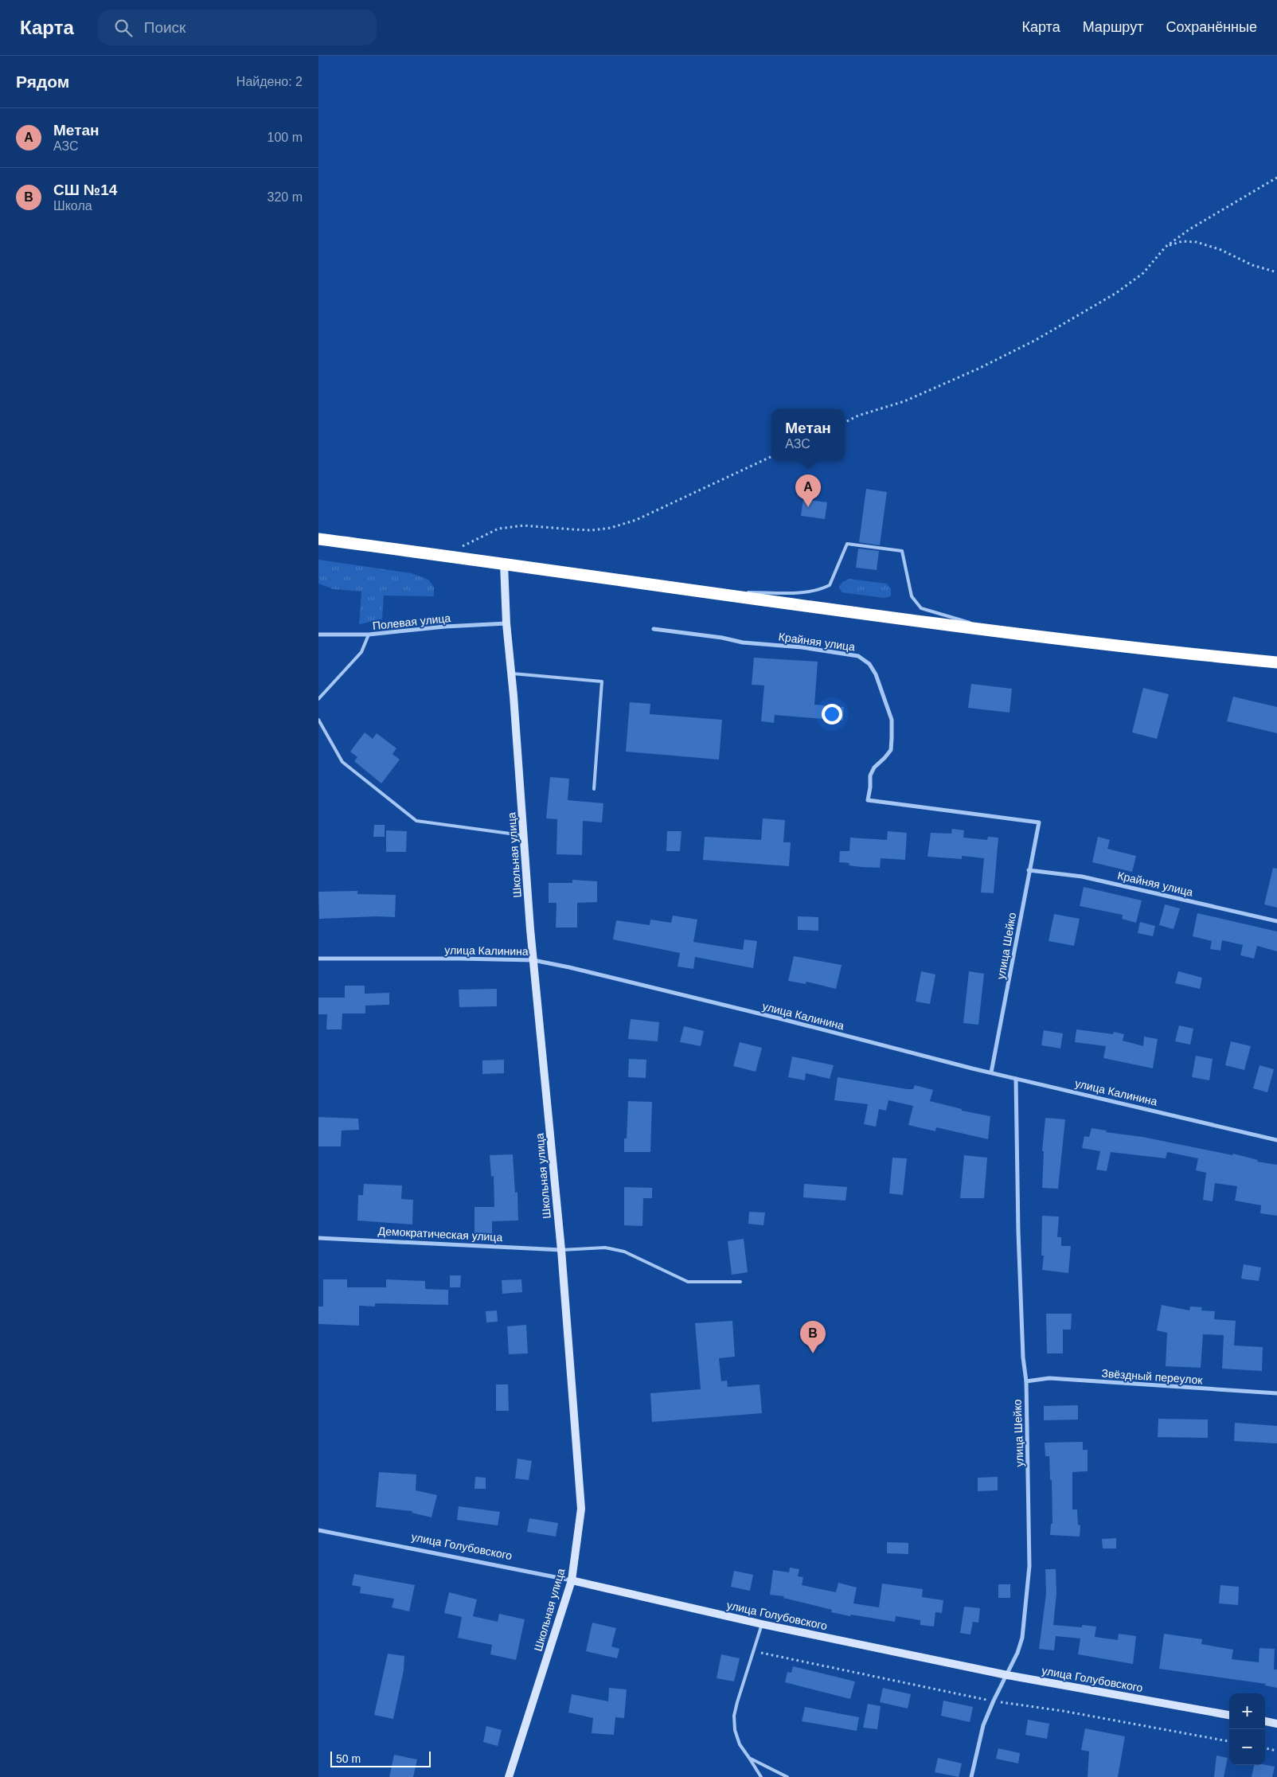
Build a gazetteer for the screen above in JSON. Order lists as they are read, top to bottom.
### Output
{
  "streets": {
    "street": [
      "Полевая улица",
      "Крайняя улица",
      "Школьная улица",
      "улица Шейко",
      "улица Калинина",
      "Демократическая улица",
      "Звёздный переулок",
      "улица Голубовского"
    ]
  },
  "crossings": [
    ["Полевая улица", "Школьная улица"],
    ["Крайняя улица", "улица Шейко"],
    ["Школьная улица", "улица Калинина"],
    ["Школьная улица", "Демократическая улица"],
    ["Школьная улица", "улица Голубовского"],
    ["улица Шейко", "улица Калинина"],
    ["улица Шейко", "Звёздный переулок"],
    ["улица Шейко", "улица Голубовского"]
  ],
  "scale_bar": "50 m",
  "page": {
    "header": "Карта",
    "search": "Поиск",
    "nav": ["Карта", "Маршрут", "Сохранённые"],
    "heading": ["Рядом", "Найдено: 2"],
    "list": [
      {
        "mark": "A",
        "name": "Метан",
        "note": "АЗС",
        "value": "100 m"
      },
      {
        "mark": "B",
        "name": "СШ №14",
        "note": "Школа",
        "value": "320 m"
      }
    ],
    "popup": ["Метан", "АЗС"],
    "pins": ["A", "B"],
    "map_buttons": ["+", "−"],
    "scale": "50 m"
  }
}
